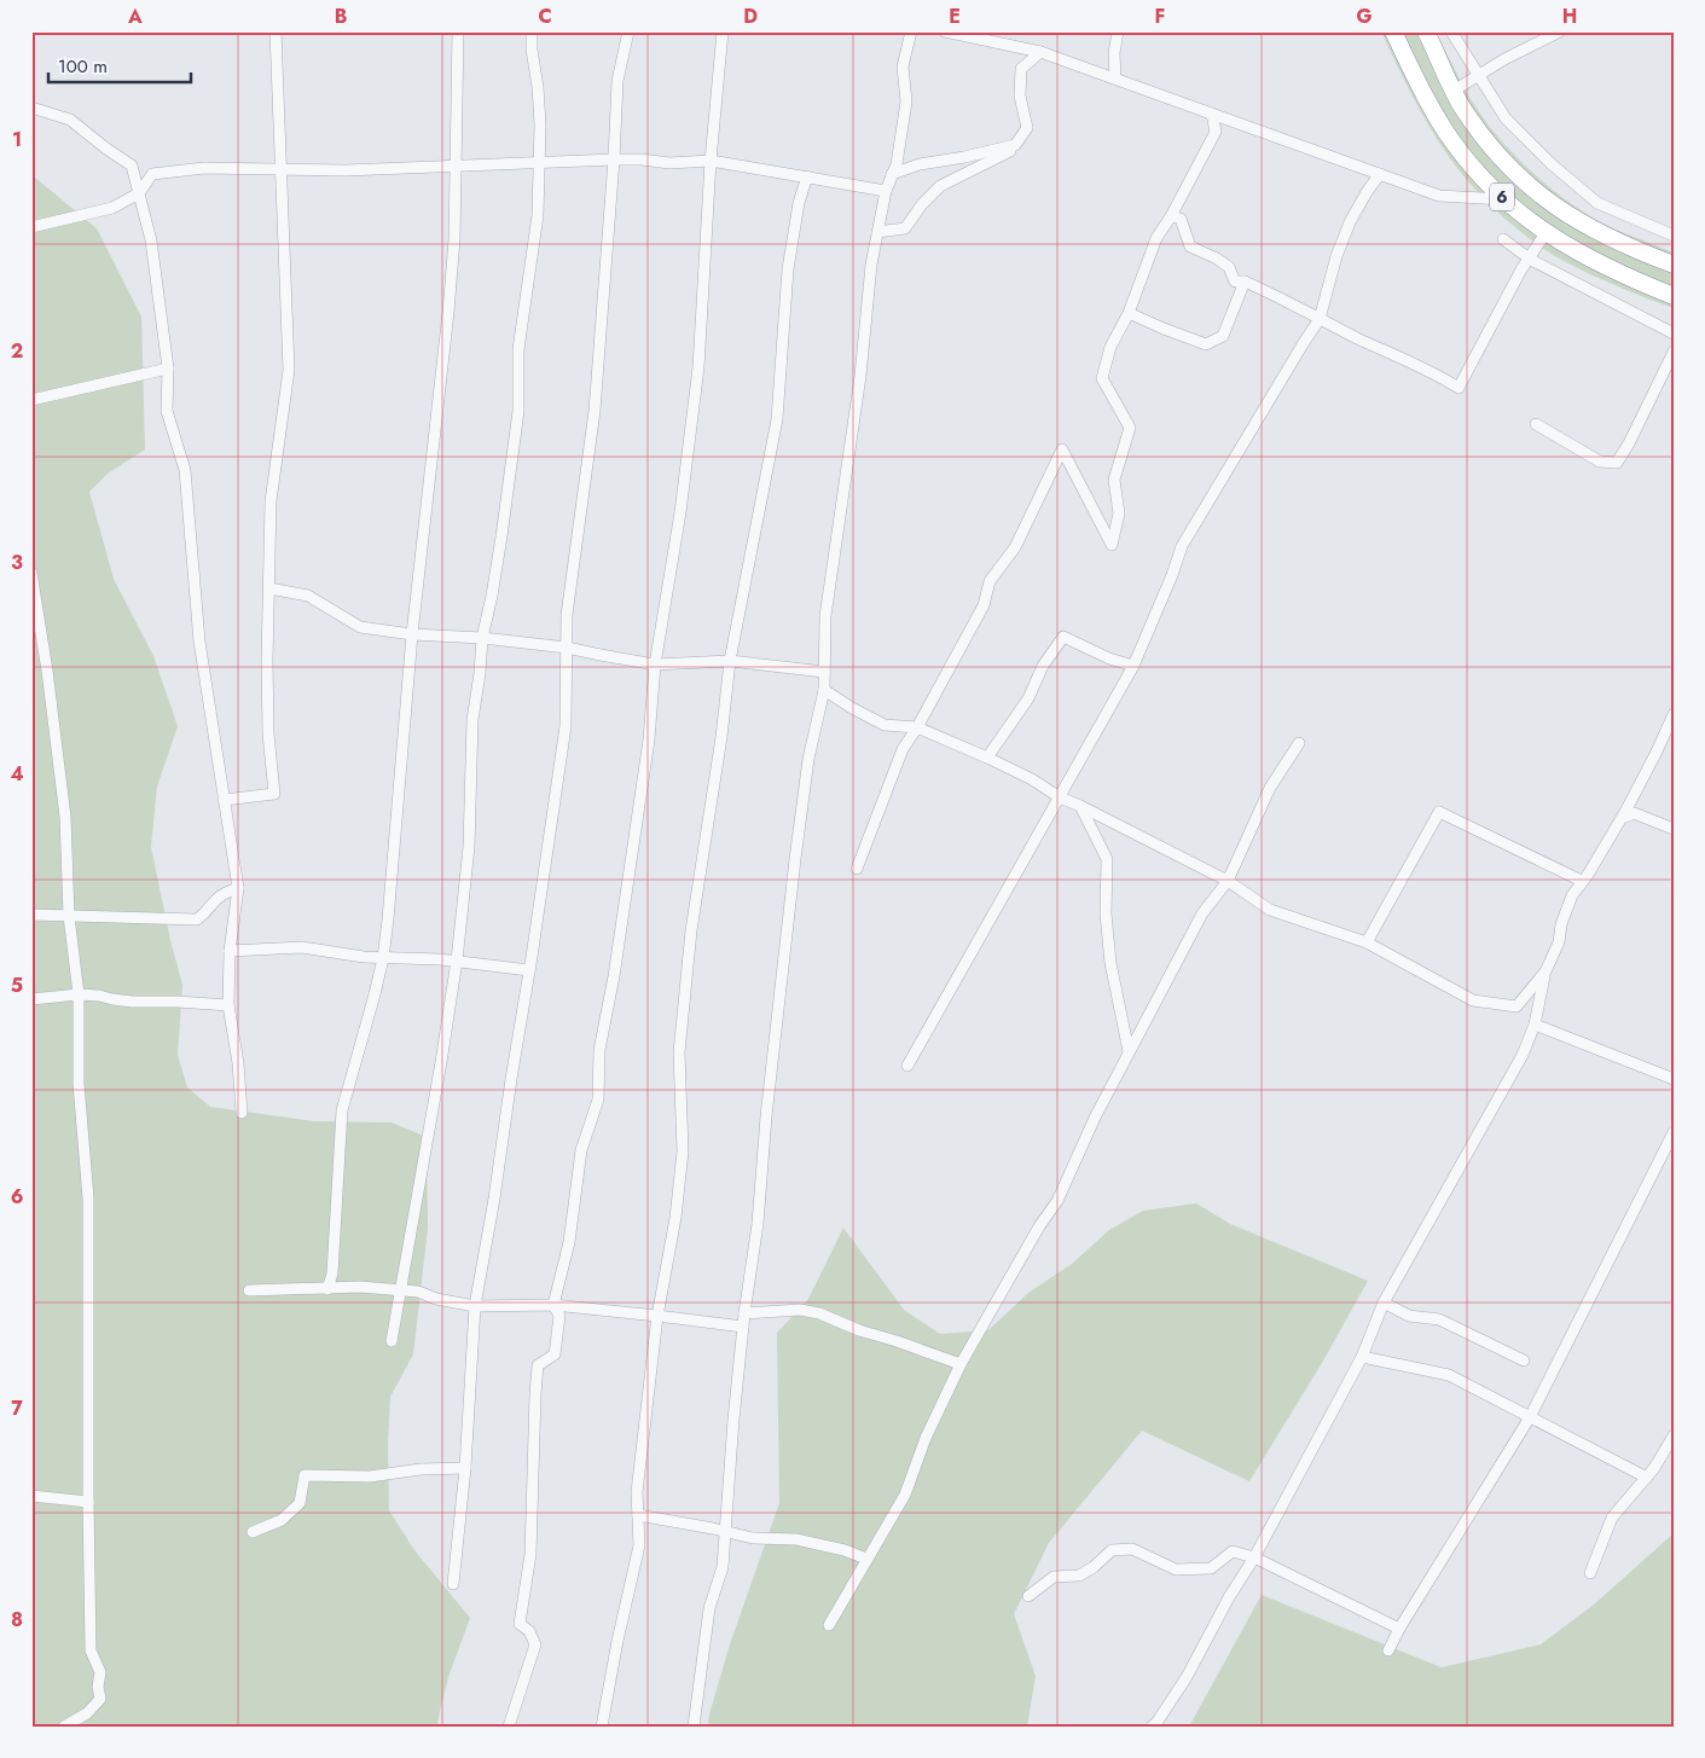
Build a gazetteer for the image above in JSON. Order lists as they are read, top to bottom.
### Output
{
  "streets": {
    "highway": ["6"]
  },
  "scale_bar": "100 m",
  "grid": {
    "columns": [
      "A",
      "B",
      "C",
      "D",
      "E",
      "F",
      "G",
      "H"
    ],
    "rows": [
      "1",
      "2",
      "3",
      "4",
      "5",
      "6",
      "7",
      "8"
    ]
  }
}
